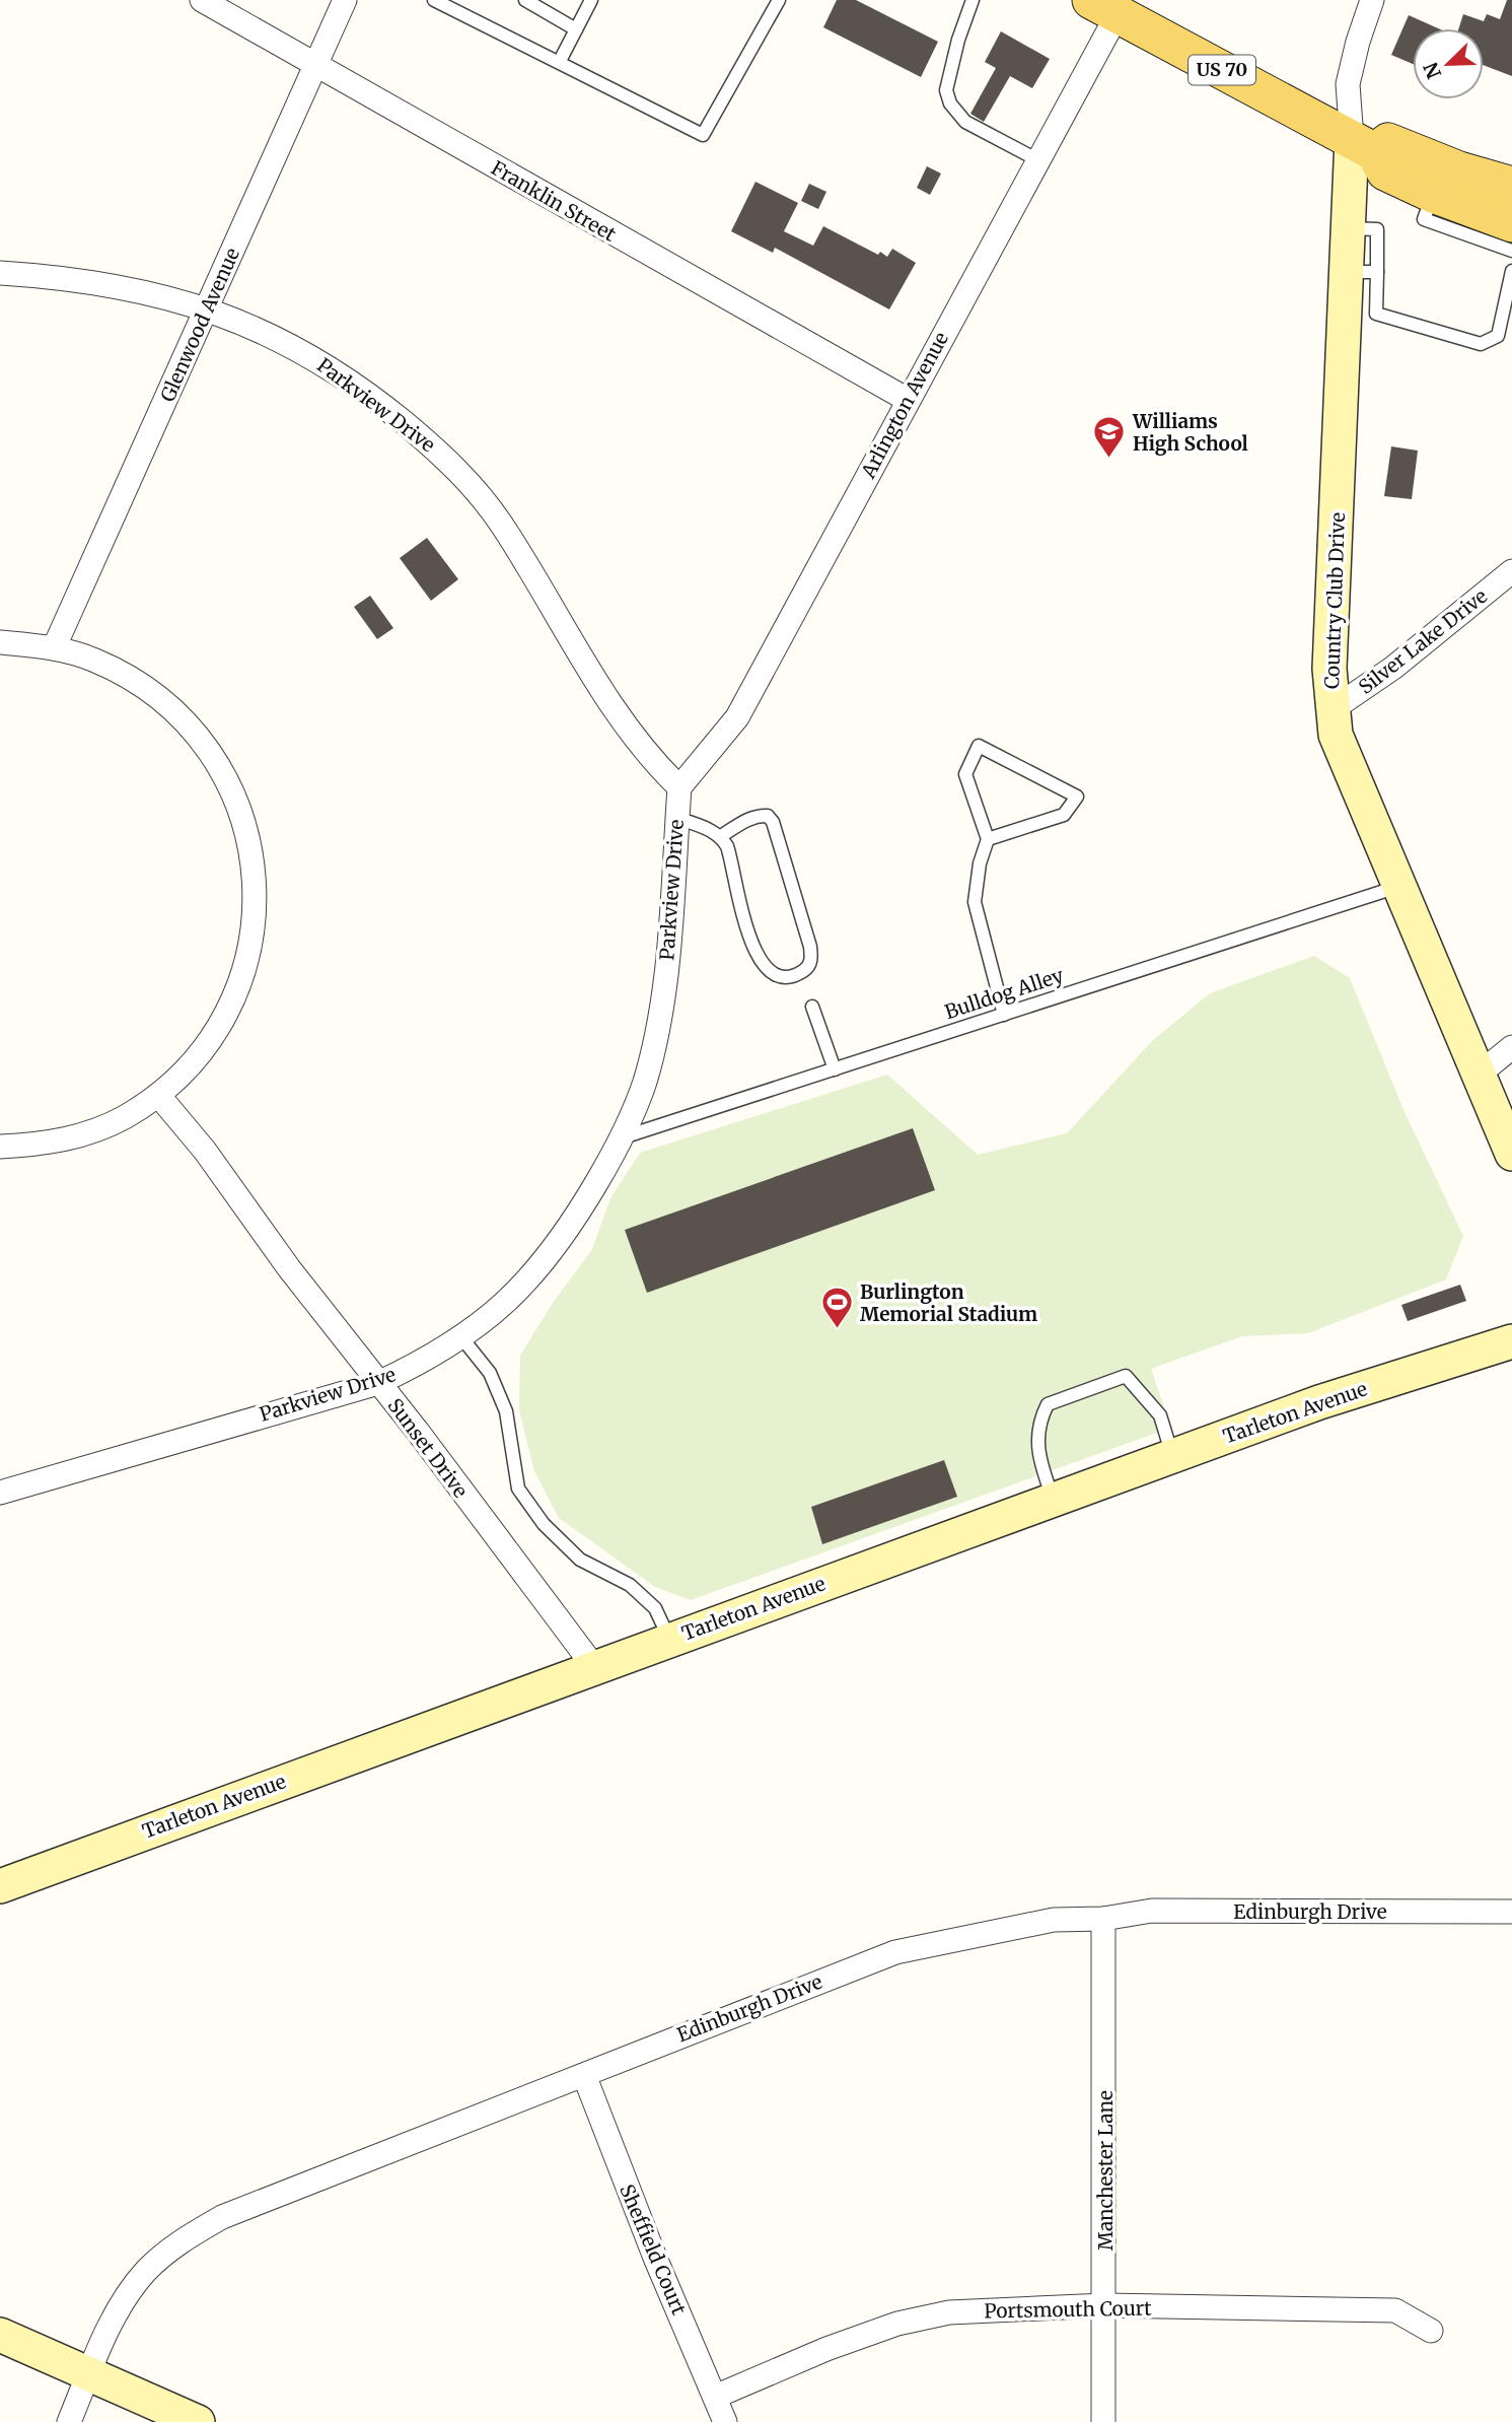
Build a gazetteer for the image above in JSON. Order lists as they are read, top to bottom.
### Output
{
  "streets": {
    "main road": ["US 70"],
    "street": [
      "Franklin Street",
      "Glenwood Avenue",
      "Parkview Drive",
      "Arlington Avenue",
      "Country Club Drive",
      "Silver Lake Drive",
      "Tarleton Avenue",
      "Sunset Drive",
      "Edinburgh Drive",
      "Manchester Lane",
      "Sheffield Court",
      "Portsmouth Court"
    ],
    "lane": ["Bulldog Alley"]
  },
  "crossings": [
    ["US 70", "Arlington Avenue"],
    ["US 70", "Country Club Drive"],
    ["Franklin Street", "Glenwood Avenue"],
    ["Franklin Street", "Arlington Avenue"],
    ["Glenwood Avenue", "Parkview Drive"],
    ["Parkview Drive", "Arlington Avenue"],
    ["Parkview Drive", "Bulldog Alley"],
    ["Parkview Drive", "Sunset Drive"],
    ["Country Club Drive", "Silver Lake Drive"],
    ["Country Club Drive", "Bulldog Alley"],
    ["Tarleton Avenue", "Sunset Drive"],
    ["Edinburgh Drive", "Manchester Lane"],
    ["Edinburgh Drive", "Sheffield Court"],
    ["Manchester Lane", "Portsmouth Court"],
    ["Sheffield Court", "Portsmouth Court"]
  ],
  "places": {
    "school or university": ["Williams High School"],
    "sports": ["Burlington Memorial Stadium"]
  },
  "north": "bottom left"
}
